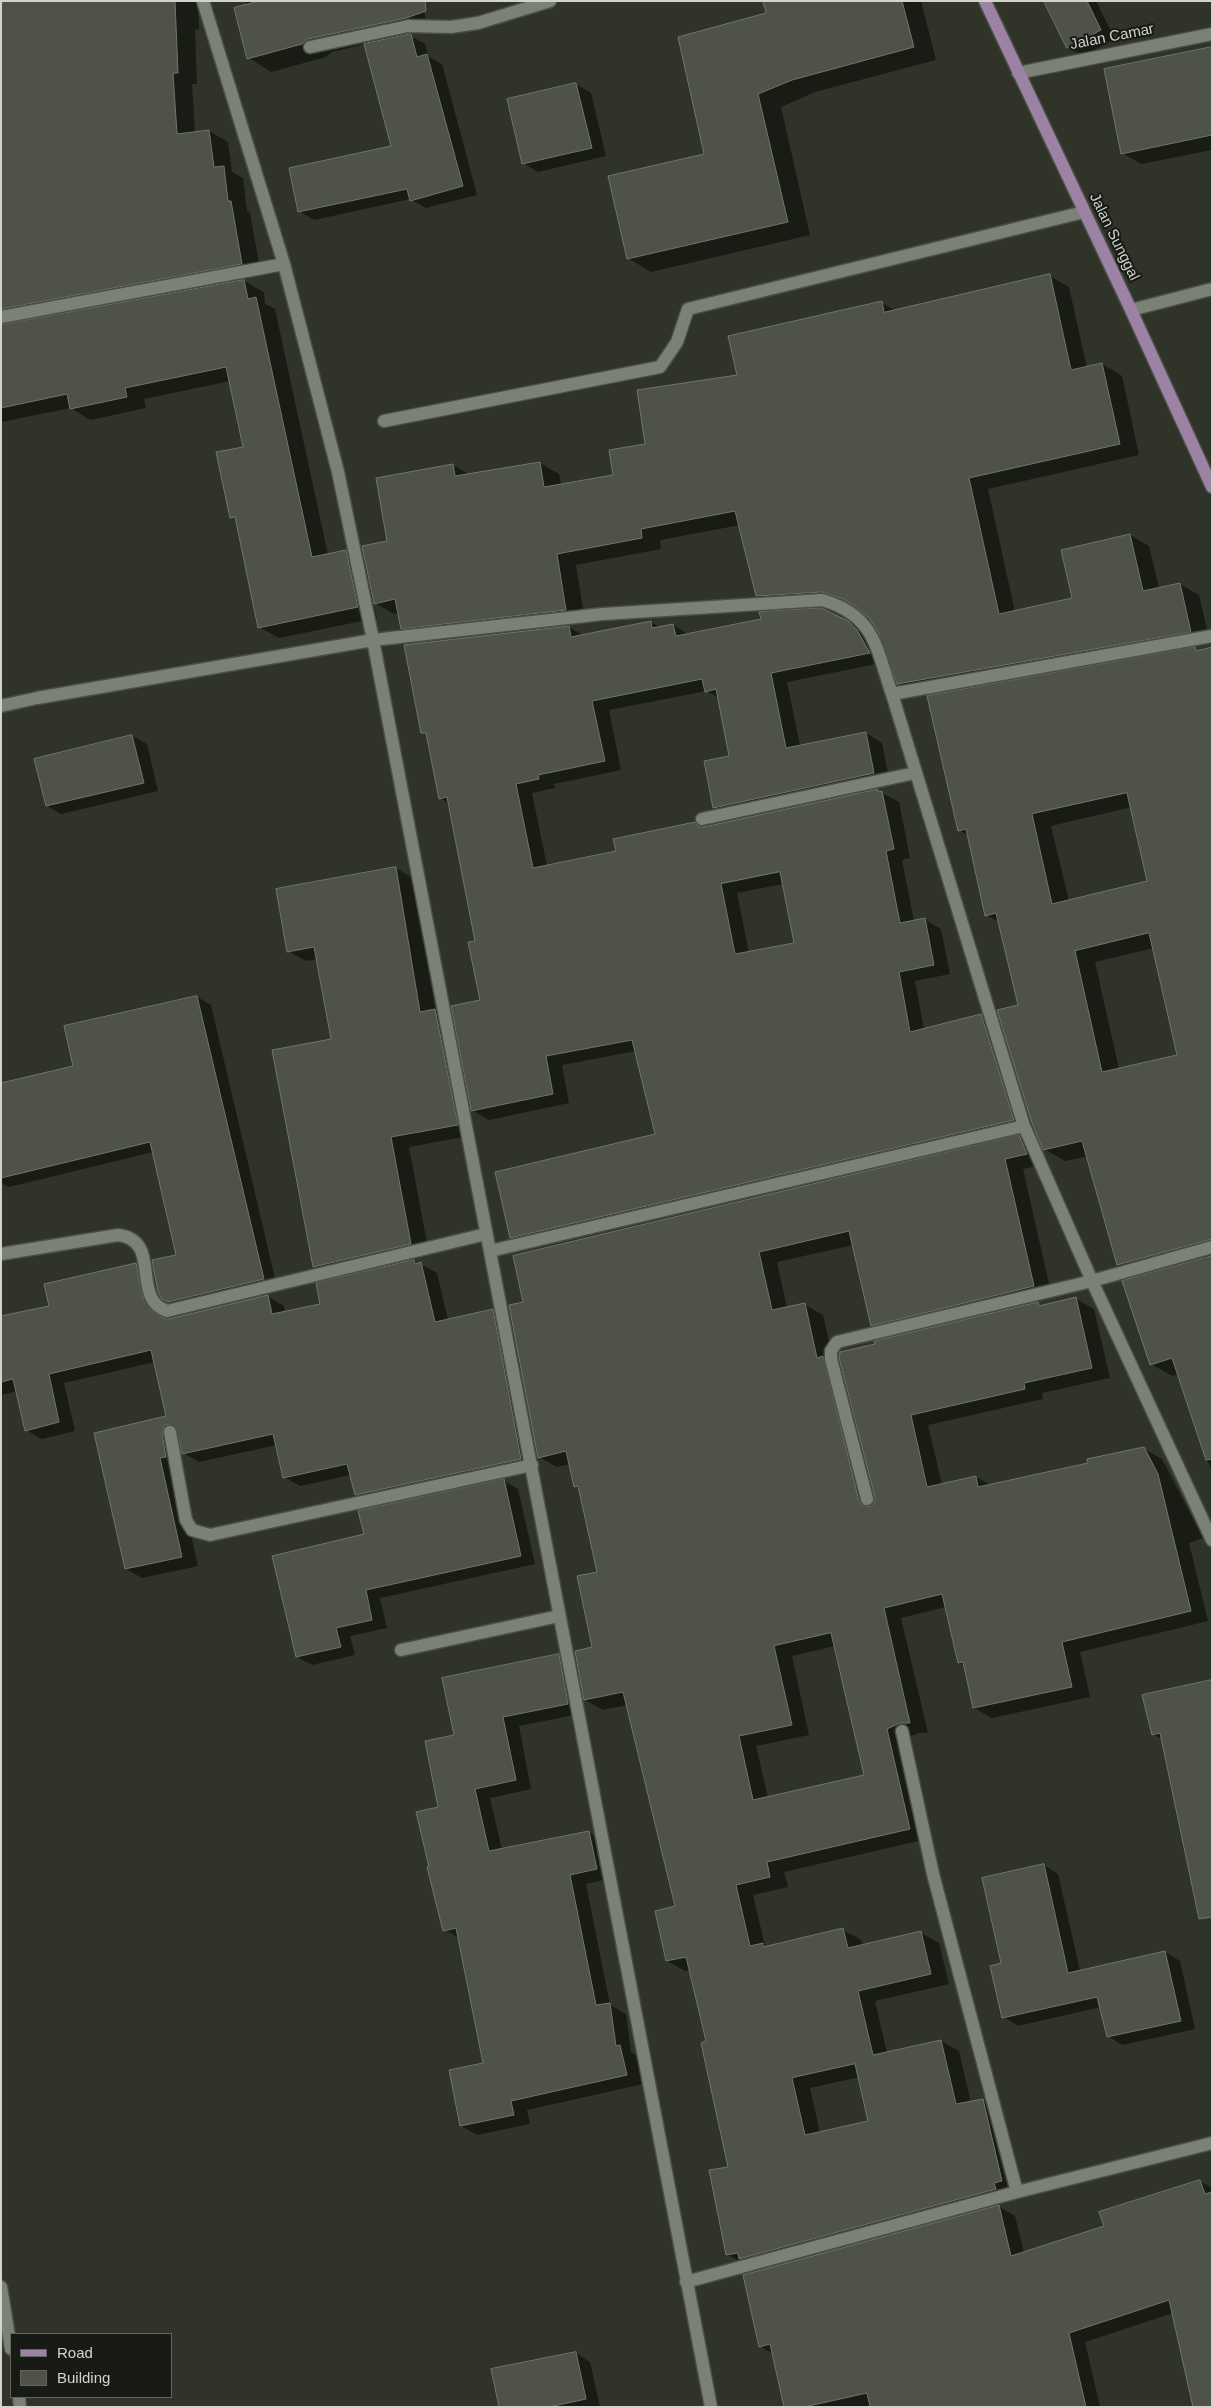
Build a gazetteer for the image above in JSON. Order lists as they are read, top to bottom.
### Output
{
  "streets": {
    "main road": ["Jalan Sunggal"],
    "street": ["Jalan Camar"]
  },
  "crossings": [
    ["Jalan Camar", "Jalan Sunggal"]
  ],
  "legend": ["Road", "Building"]
}
